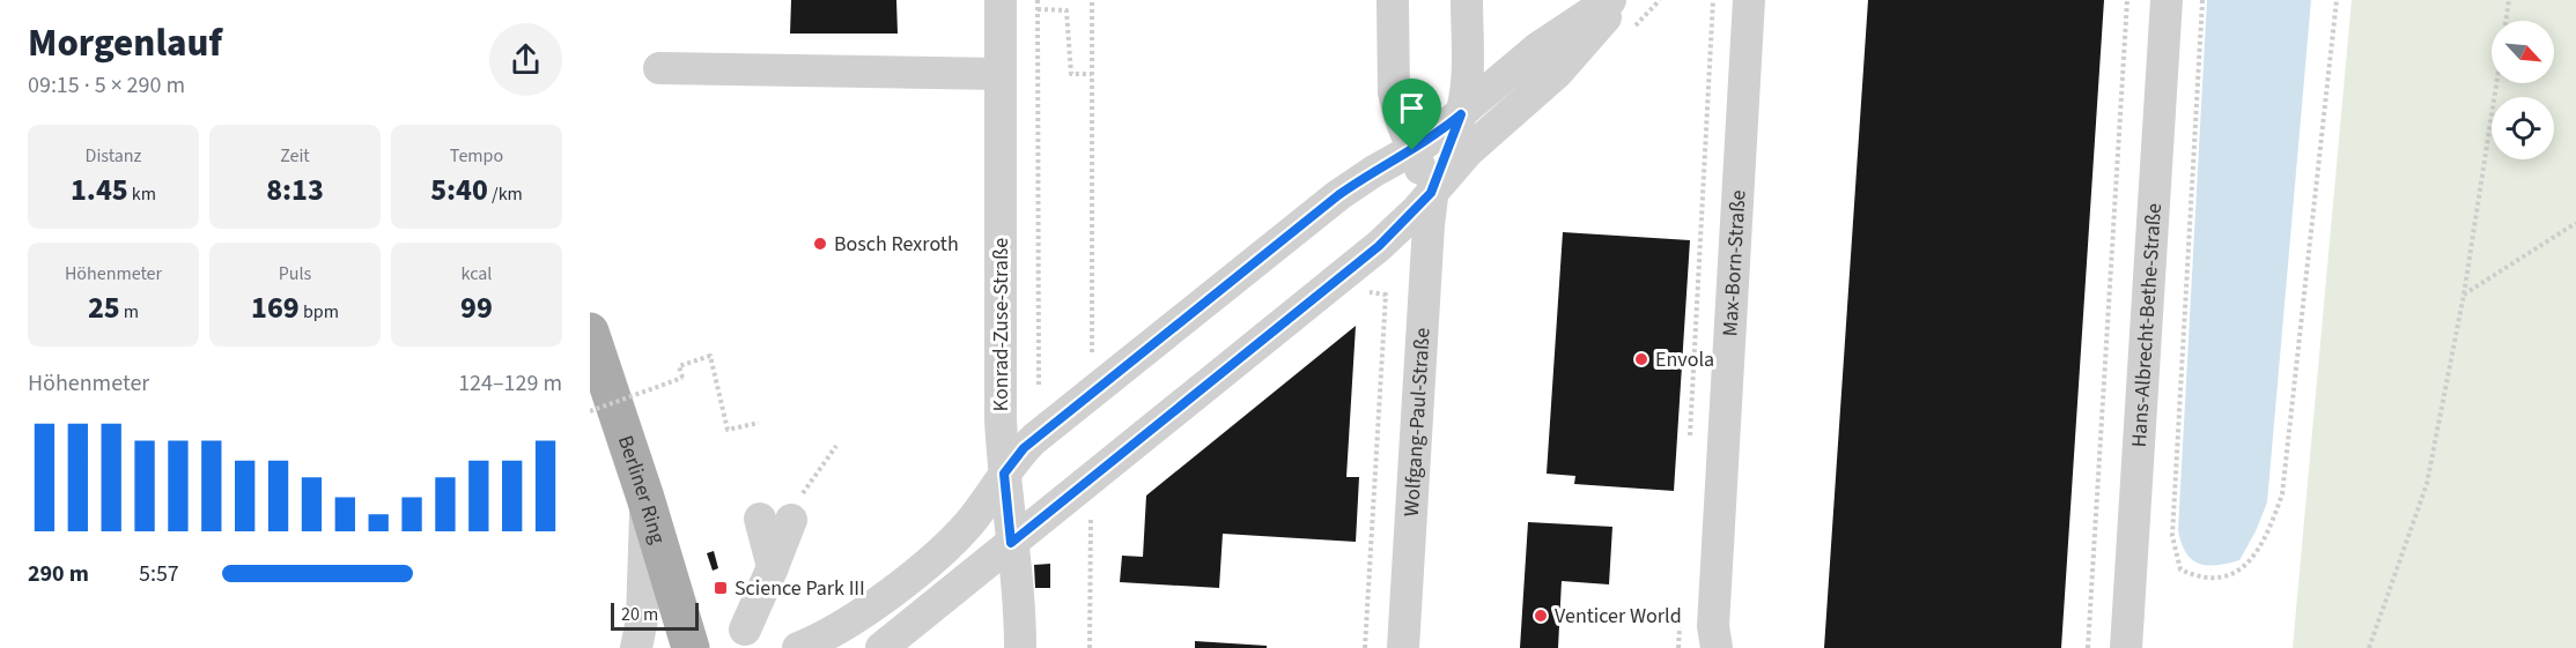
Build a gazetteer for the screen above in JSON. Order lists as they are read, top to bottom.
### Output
{
  "streets": {
    "main road": ["Berliner Ring"],
    "street": [
      "Max-Born-Straße",
      "Konrad-Zuse-Straße",
      "Hans-Albrecht-Bethe-Straße",
      "Wolfgang-Paul-Straße"
    ]
  },
  "places": {
    "other": ["Bosch Rexroth", "Envola", "Venticer World"],
    "transit": ["Science Park III"]
  },
  "scale_bar": "20 m",
  "north": "bottom right",
  "page": {
    "heading": ["Morgenlauf", "09:15 · 5 × 290 m"],
    "stats": [
      ["Distanz", "1.45 km"],
      ["Zeit", "8:13"],
      ["Tempo", "5:40 /km"],
      ["Höhenmeter", "25 m"],
      ["Puls", "169 bpm"],
      ["kcal", "99"]
    ],
    "chart": ["Höhenmeter", "124–129 m"],
    "list": [
      {
        "name": "290 m",
        "note": "5:57"
      }
    ],
    "scale": "20 m"
  }
}
